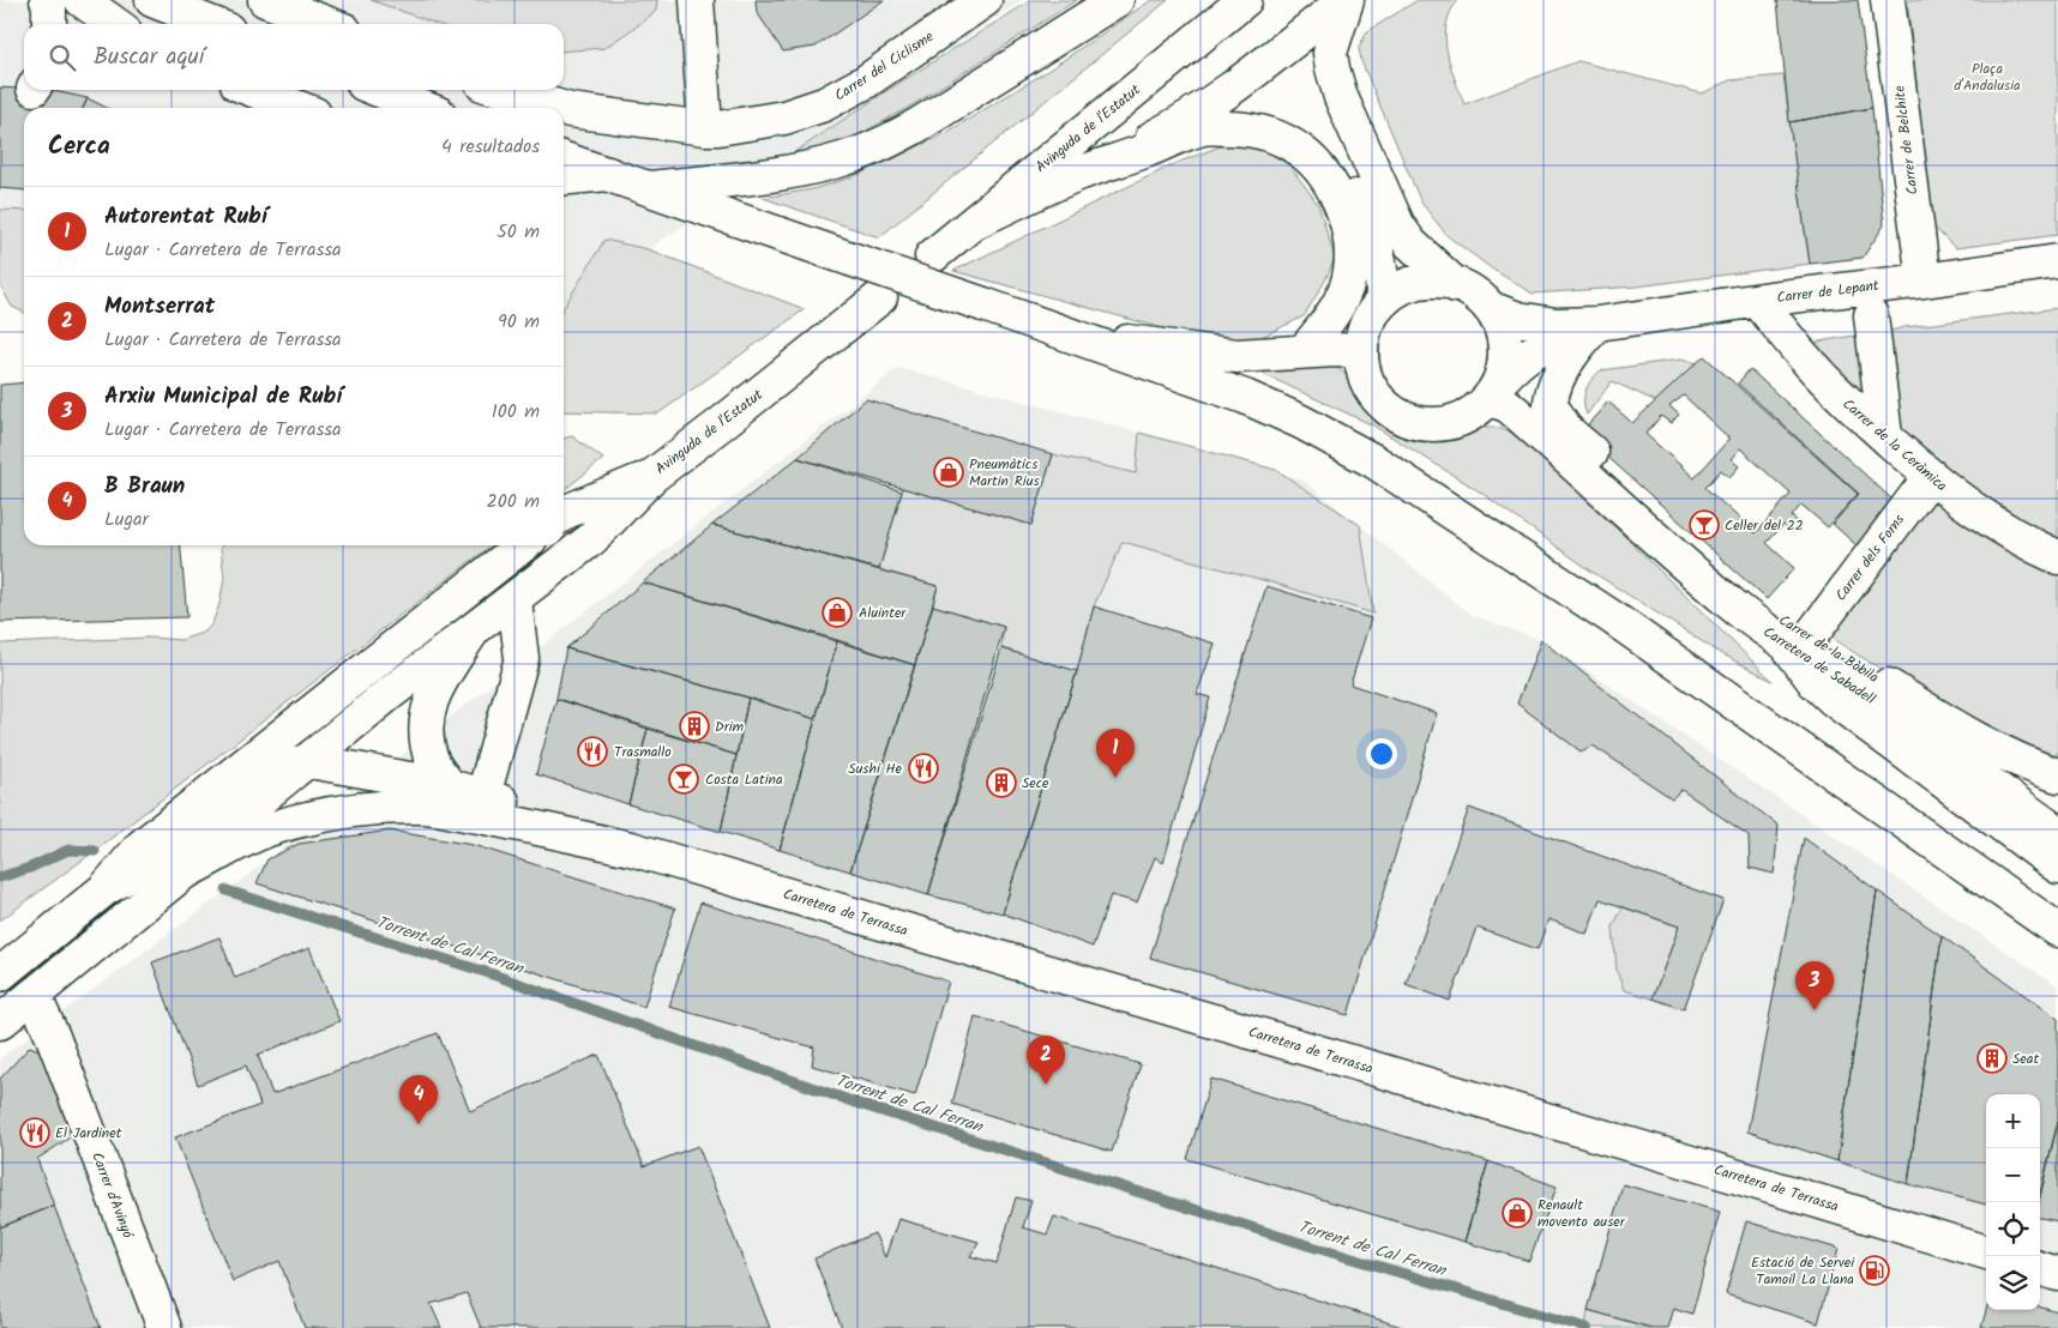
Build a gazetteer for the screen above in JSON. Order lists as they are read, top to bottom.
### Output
{
  "streets": {
    "street": [
      "Carrer del Ciclisme",
      "Avinguda de l'Estatut",
      "Carrer de Belchite",
      "Carrer de Lepant",
      "Carrer de la Ceràmica",
      "Carrer dels Forns",
      "Carrer de la Bòbila",
      "Carretera de Sabadell",
      "Carretera de Terrassa",
      "Carrer d'Avinyó"
    ]
  },
  "crossings": [
    ["Carrer de Belchite", "Carrer de Lepant"],
    ["Carrer de Lepant", "Carrer de la Ceràmica"],
    ["Carrer de Lepant", "Carretera de Sabadell"],
    ["Carrer de la Ceràmica", "Carrer dels Forns"],
    ["Carrer dels Forns", "Carrer de la Bòbila"],
    ["Carrer dels Forns", "Carretera de Sabadell"],
    ["Carrer de la Bòbila", "Carretera de Sabadell"]
  ],
  "water": ["Torrent de Cal Ferran"],
  "parks": ["Plaça d'Andalusia"],
  "places": {
    "shop": ["Pneumàtics Martin Rius", "Aluinter", "Renault movento auser"],
    "bar": ["Celler del 22", "Costa Latina"],
    "building": ["Drim", "Sece", "Seat"],
    "restaurant": ["Trasmallo", "Sushi He", "El Jardinet"],
    "fuel station": ["Estació de Servei Tamoil La Llana"]
  },
  "page": {
    "search": "Buscar aquí",
    "heading": ["Cerca", "4 resultados"],
    "list": [
      {
        "mark": "1",
        "name": "Autorentat Rubí",
        "note": "Lugar · Carretera de Terrassa",
        "value": "50 m"
      },
      {
        "mark": "2",
        "name": "Montserrat",
        "note": "Lugar · Carretera de Terrassa",
        "value": "90 m"
      },
      {
        "mark": "3",
        "name": "Arxiu Municipal de Rubí",
        "note": "Lugar · Carretera de Terrassa",
        "value": "100 m"
      },
      {
        "mark": "4",
        "name": "B Braun",
        "note": "Lugar",
        "value": "200 m"
      }
    ],
    "pins": [
      "1",
      "3",
      "2",
      "4"
    ],
    "map_buttons": ["+", "−"]
  }
}
